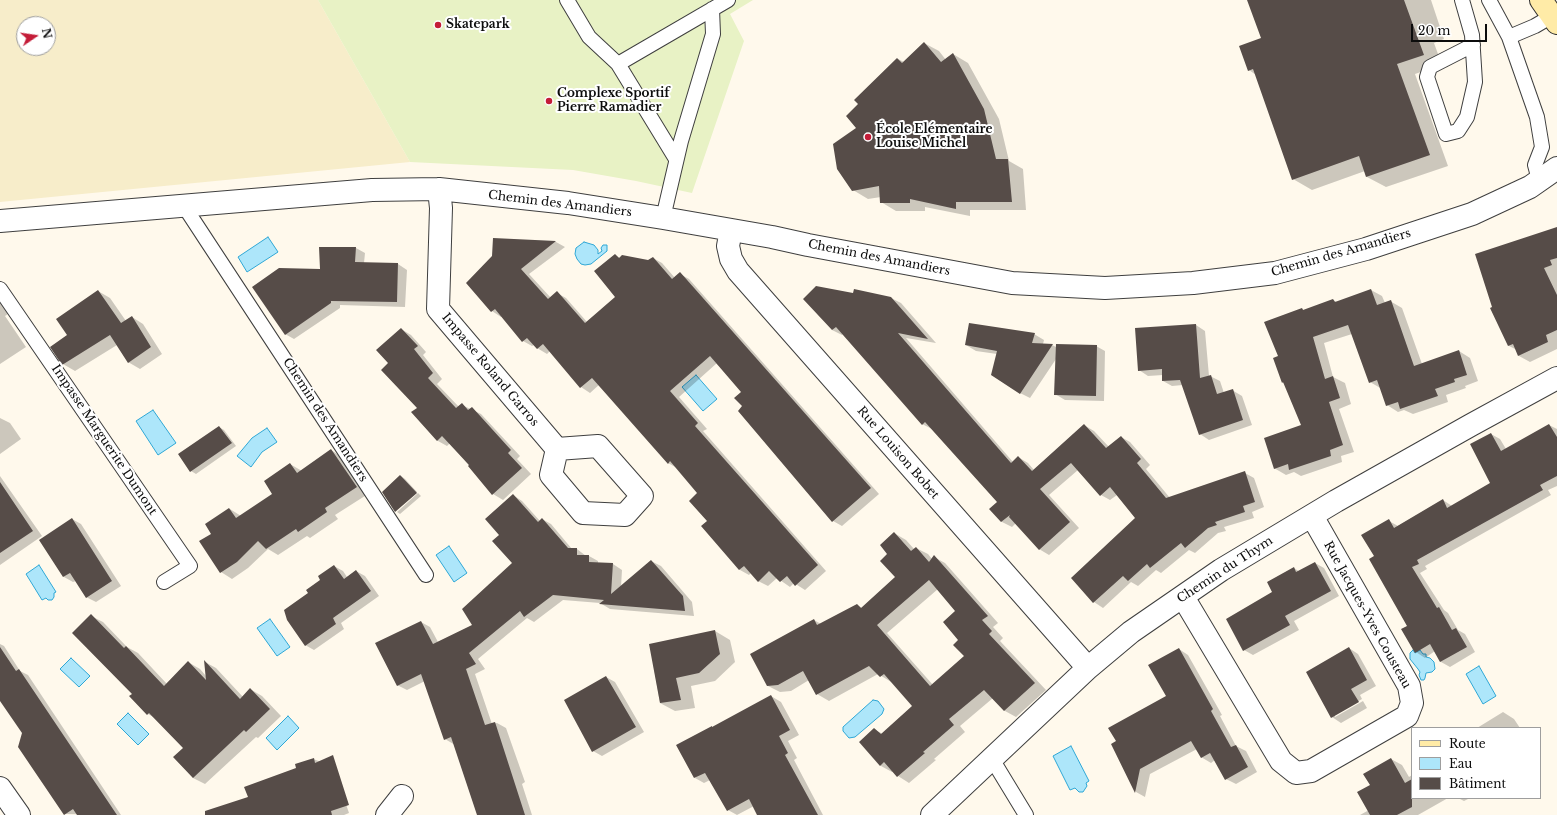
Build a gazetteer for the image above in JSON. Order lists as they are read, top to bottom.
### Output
{
  "streets": {
    "street": [
      "Chemin des Amandiers",
      "Impasse Roland Garros",
      "Rue Louison Bobet",
      "Chemin du Thym",
      "Rue Jacques-Yves Cousteau"
    ],
    "lane": ["Impasse Marguerite Dumont"]
  },
  "crossings": [
    ["Chemin des Amandiers", "Impasse Roland Garros"],
    ["Chemin des Amandiers", "Rue Louison Bobet"],
    ["Rue Louison Bobet", "Chemin du Thym"],
    ["Chemin du Thym", "Rue Jacques-Yves Cousteau"]
  ],
  "places": ["Skatepark", "Complexe Sportif Pierre Ramadier", "École Elémentaire Louise Michel"],
  "legend": ["Route", "Eau", "Bâtiment"],
  "scale_bar": "20 m",
  "north": "right"
}
